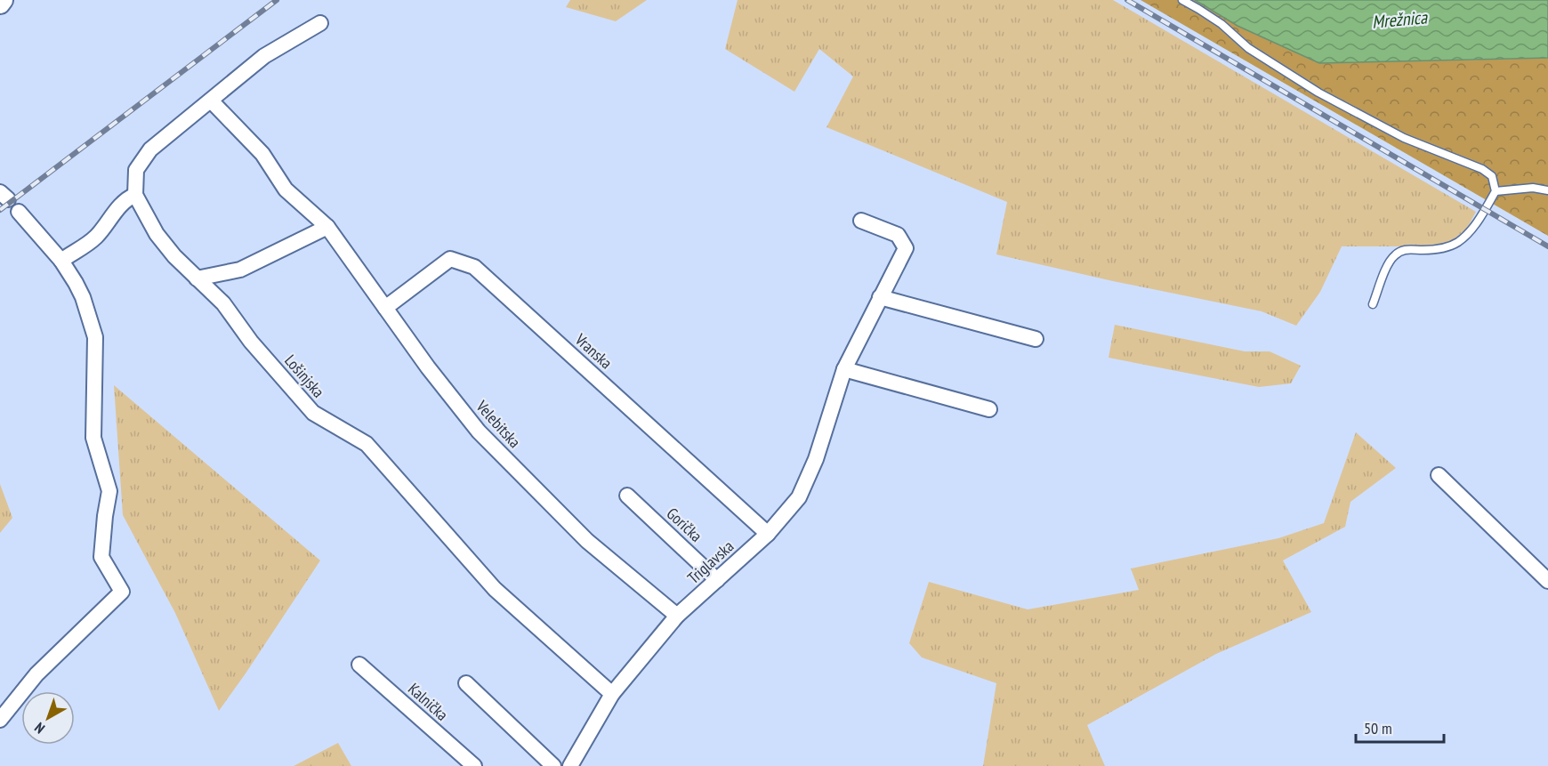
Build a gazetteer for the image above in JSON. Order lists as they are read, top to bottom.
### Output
{
  "streets": {
    "street": [
      "Vranska",
      "Lošinjska",
      "Velebitska",
      "Gorička",
      "Triglavska",
      "Kalnička"
    ]
  },
  "crossings": [
    ["Vranska", "Velebitska"],
    ["Vranska", "Triglavska"],
    ["Lošinjska", "Triglavska"],
    ["Velebitska", "Triglavska"],
    ["Gorička", "Triglavska"]
  ],
  "water": ["Mrežnica"],
  "scale_bar": "50 m",
  "north": "bottom left"
}
